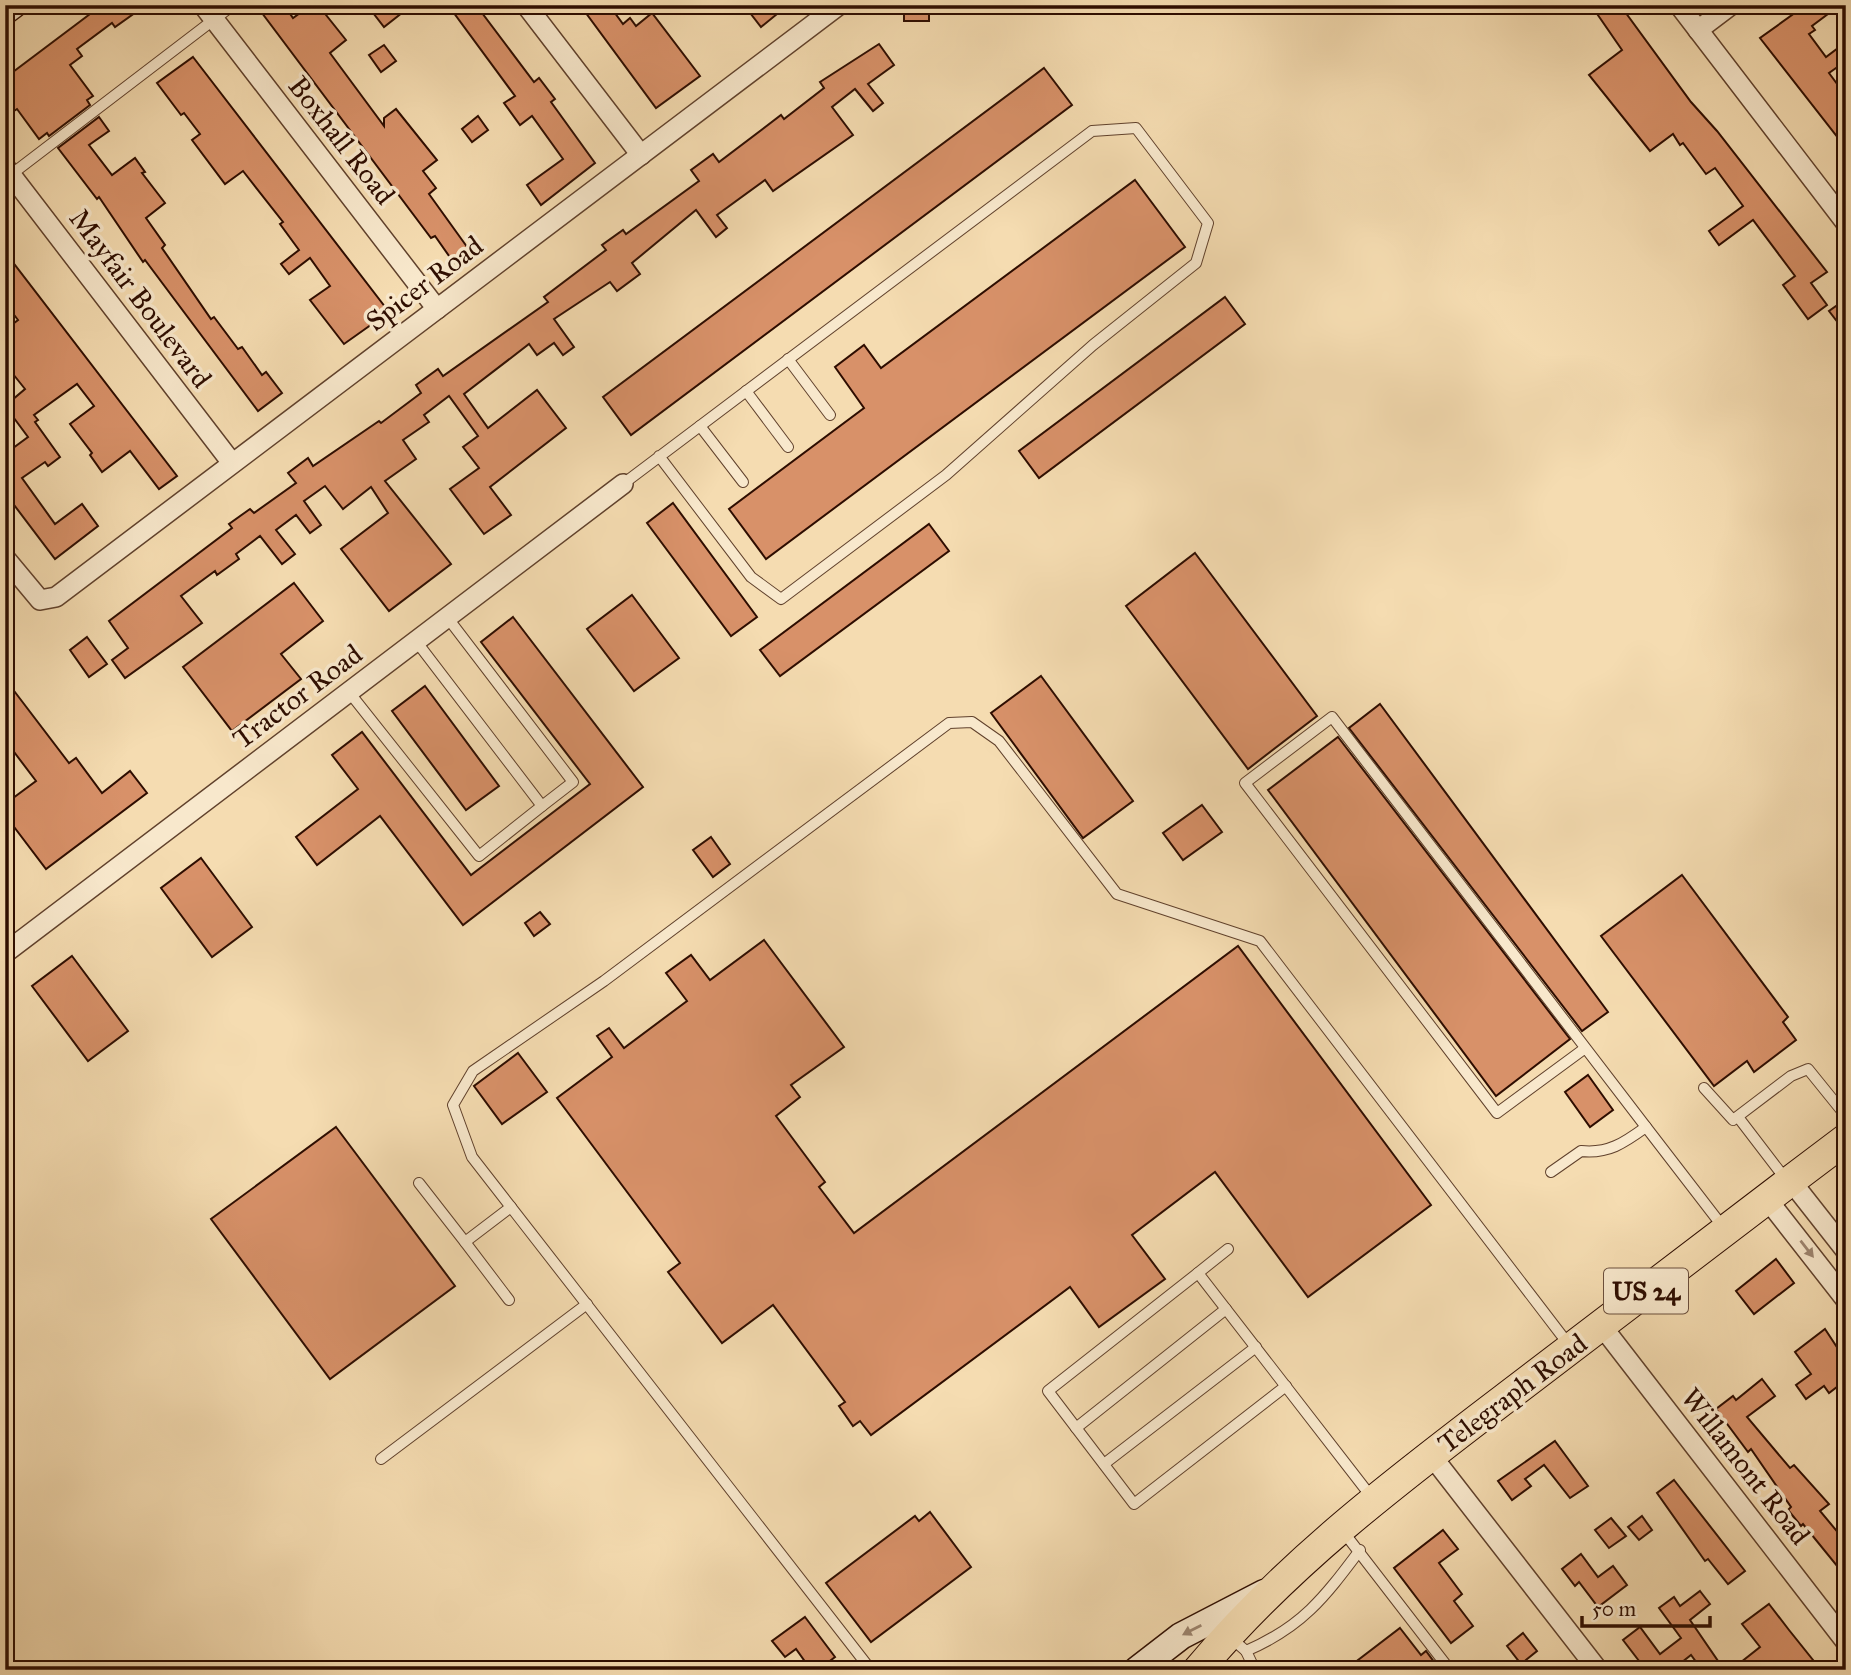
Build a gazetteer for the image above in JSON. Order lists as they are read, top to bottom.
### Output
{
  "streets": {
    "main road": ["US 24", "Telegraph Road"],
    "street": [
      "Boxhall Road",
      "Spicer Road",
      "Mayfair Boulevard",
      "Tractor Road",
      "Willamont Road"
    ]
  },
  "crossings": [
    ["Boxhall Road", "Spicer Road"],
    ["Spicer Road", "Mayfair Boulevard"],
    ["Telegraph Road", "Willamont Road"]
  ],
  "scale_bar": "50 m"
}
